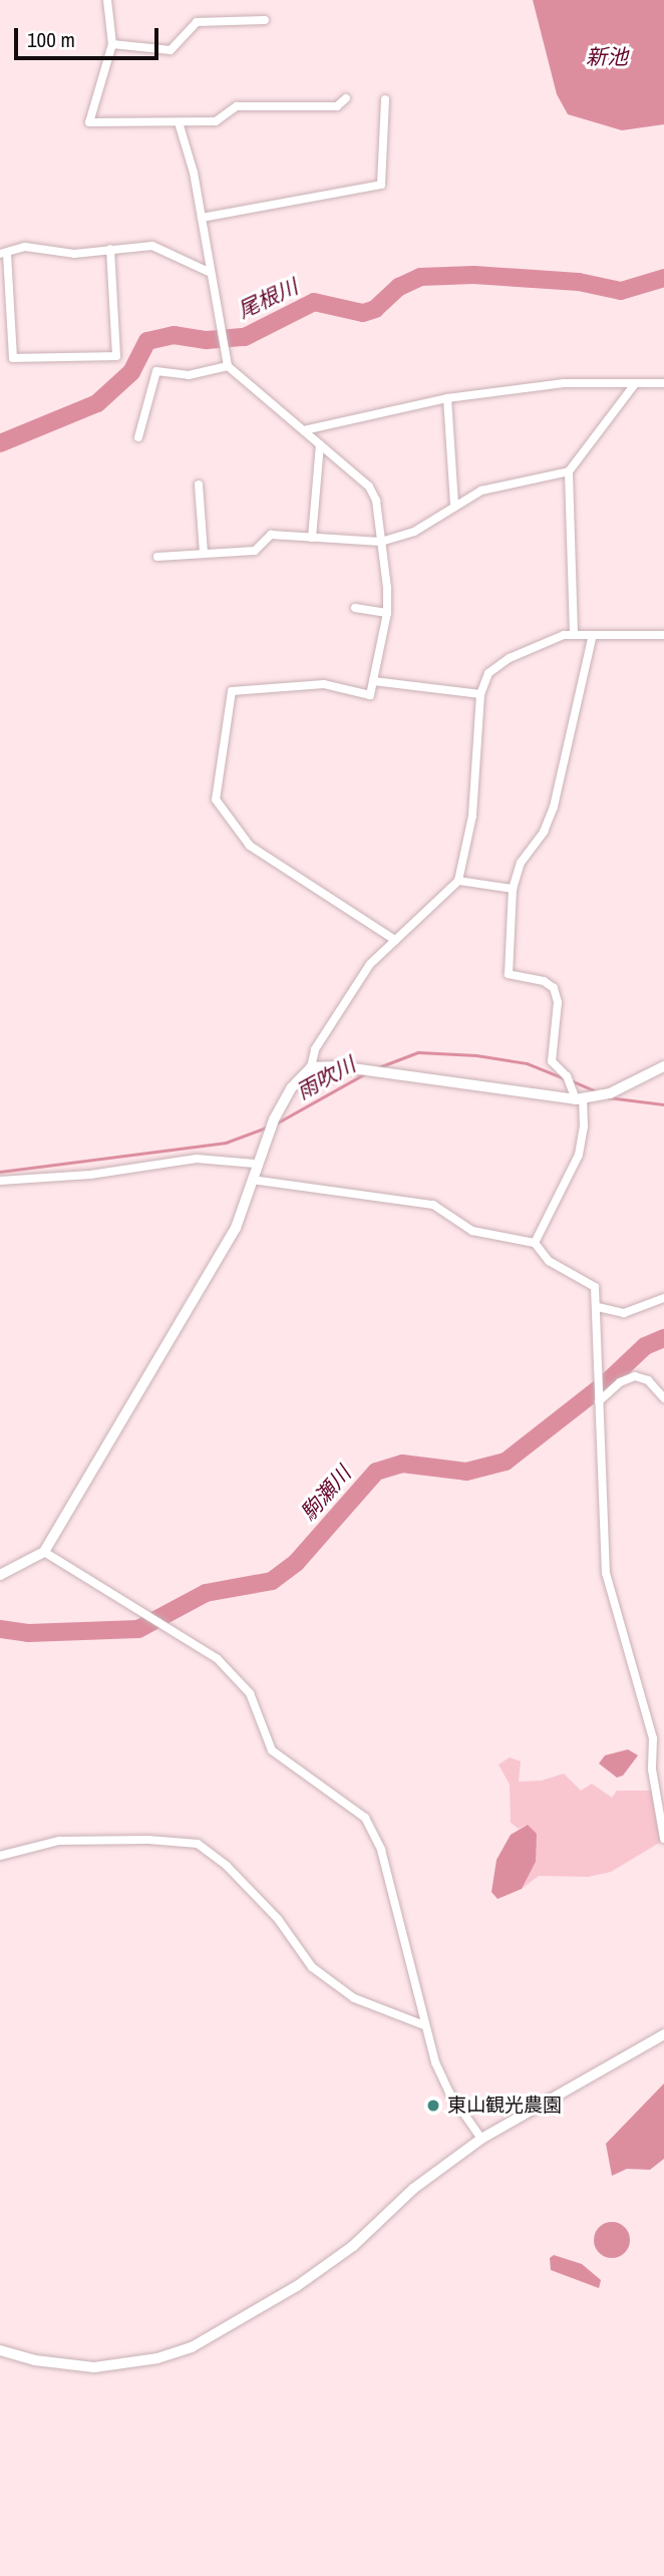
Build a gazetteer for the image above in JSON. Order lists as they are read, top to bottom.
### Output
{
  "water": [
    "新池",
    "尾根川",
    "雨吹川",
    "駒瀬川"
  ],
  "places": ["東山観光農園"],
  "scale_bar": "100 m"
}
